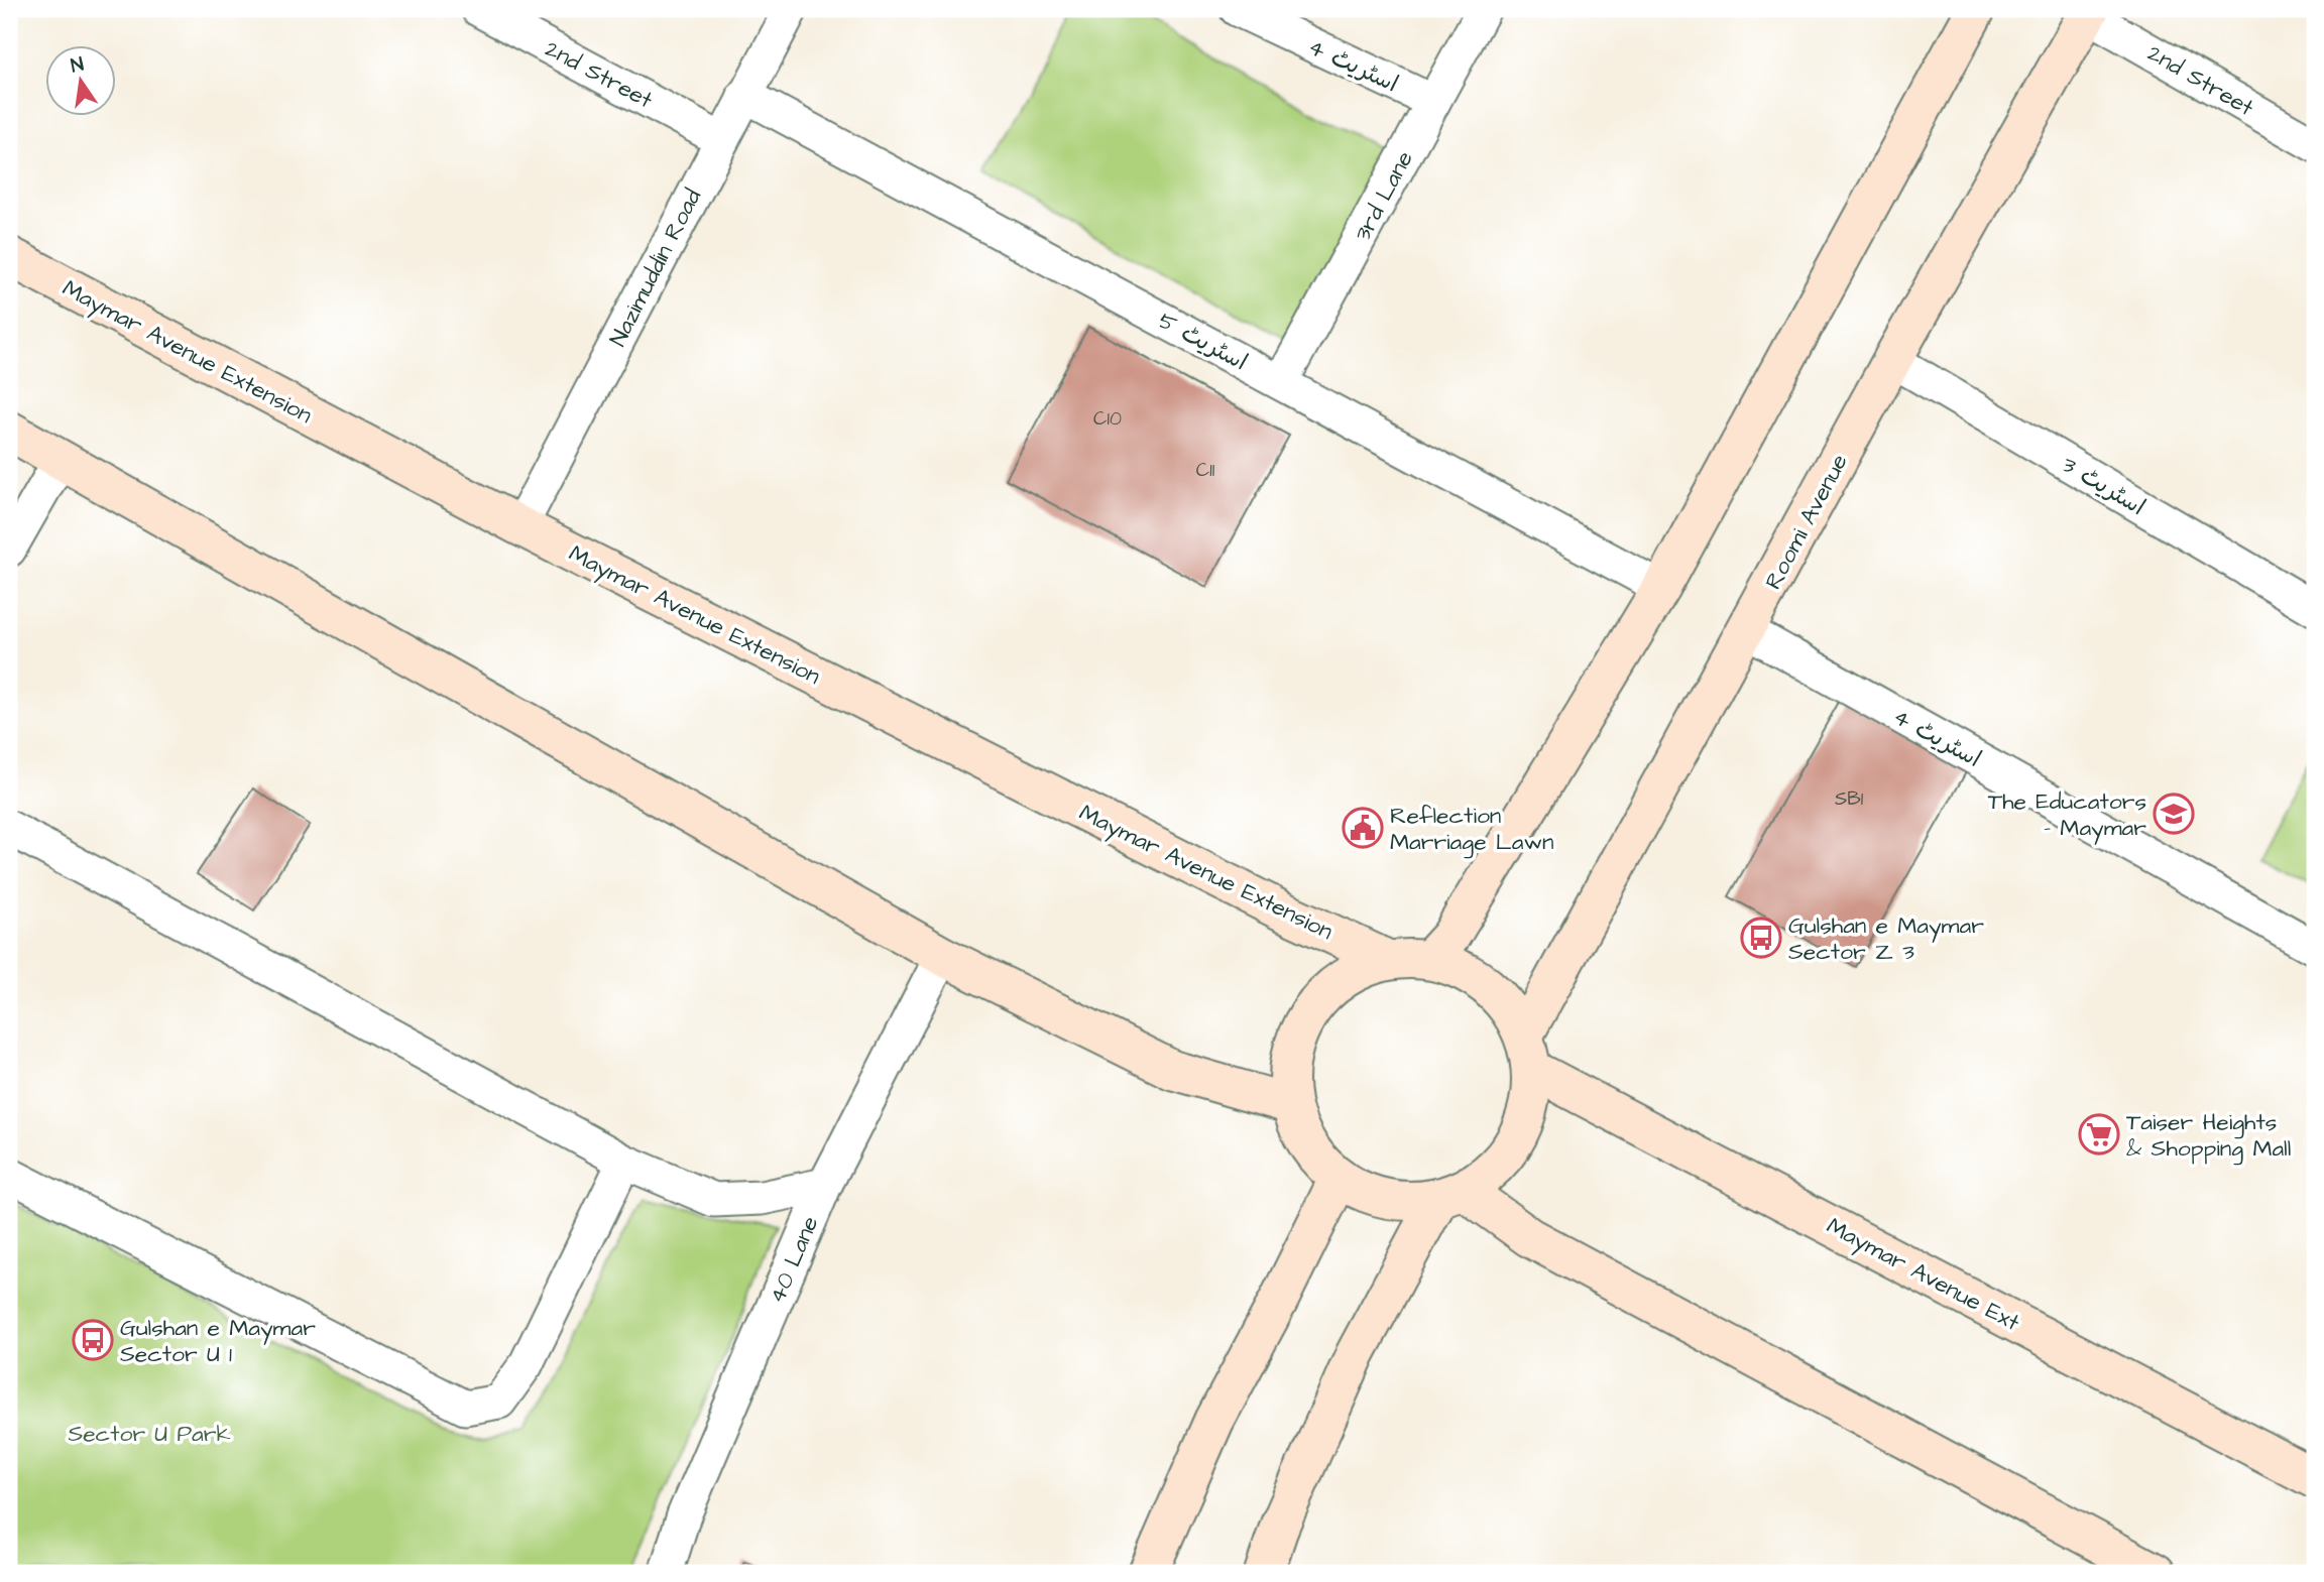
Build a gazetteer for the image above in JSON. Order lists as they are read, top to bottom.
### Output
{
  "streets": {
    "main road": ["Maymar Avenue Extension", "Roomi Avenue", "Maymar Avenue Ext"],
    "street": [
      "اسٹریٹ 4",
      "2nd Street",
      "3rd Lane",
      "Nazimuddin Road",
      "اسٹریٹ 5",
      "اسٹریٹ 3",
      "40 Lane"
    ]
  },
  "crossings": [
    ["اسٹریٹ 4", "3rd Lane"],
    ["اسٹریٹ 4", "Roomi Avenue"],
    ["2nd Street", "Nazimuddin Road"],
    ["2nd Street", "Roomi Avenue"],
    ["3rd Lane", "اسٹریٹ 5"],
    ["Nazimuddin Road", "اسٹریٹ 5"],
    ["Nazimuddin Road", "Maymar Avenue Extension"],
    ["Maymar Avenue Extension", "Roomi Avenue"],
    ["Maymar Avenue Extension", "Maymar Avenue Ext"],
    ["اسٹریٹ 3", "Roomi Avenue"],
    ["Roomi Avenue", "Maymar Avenue Ext"]
  ],
  "parks": ["Sector U Park"],
  "places": {
    "school or university": ["The Educators - Maymar"],
    "public building": ["Reflection Marriage Lawn"],
    "bus stop": ["Gulshan e Maymar Sector Z 3", "Gulshan e Maymar Sector U 1"],
    "supermarket": ["Taiser Heights & Shopping Mall"]
  },
  "house_numbers": ["C10", "C11", "SB1"],
  "north": "top"
}
